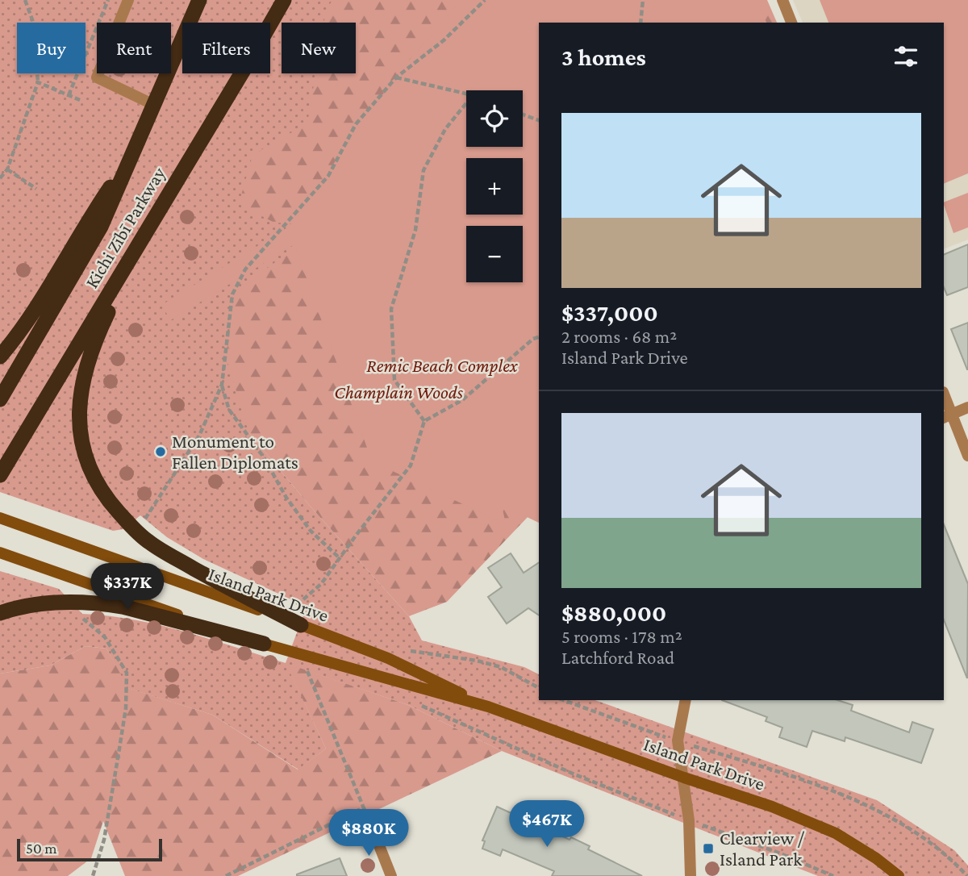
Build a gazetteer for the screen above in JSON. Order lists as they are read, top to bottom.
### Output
{
  "streets": {
    "highway": ["Kichi Zībī Parkway"],
    "main road": ["Island Park Drive"]
  },
  "parks": ["Remic Beach Complex", "Champlain Woods"],
  "places": {
    "other": ["Monument to Fallen Diplomats"],
    "transit": ["Clearview / Island Park"]
  },
  "scale_bar": "50 m",
  "page": {
    "chip": [
      "Buy",
      "Rent",
      "Filters",
      "New"
    ],
    "heading": "3 homes",
    "map_buttons": ["+", "−"],
    "list": [
      {
        "name": "$337,000",
        "note": "2 rooms · 68 m² · Island Park Drive"
      },
      {
        "name": "$880,000",
        "note": "5 rooms · 178 m² · Latchford Road"
      }
    ],
    "price": ["$337K", "$467K", "$880K"],
    "scale": "50 m"
  }
}
